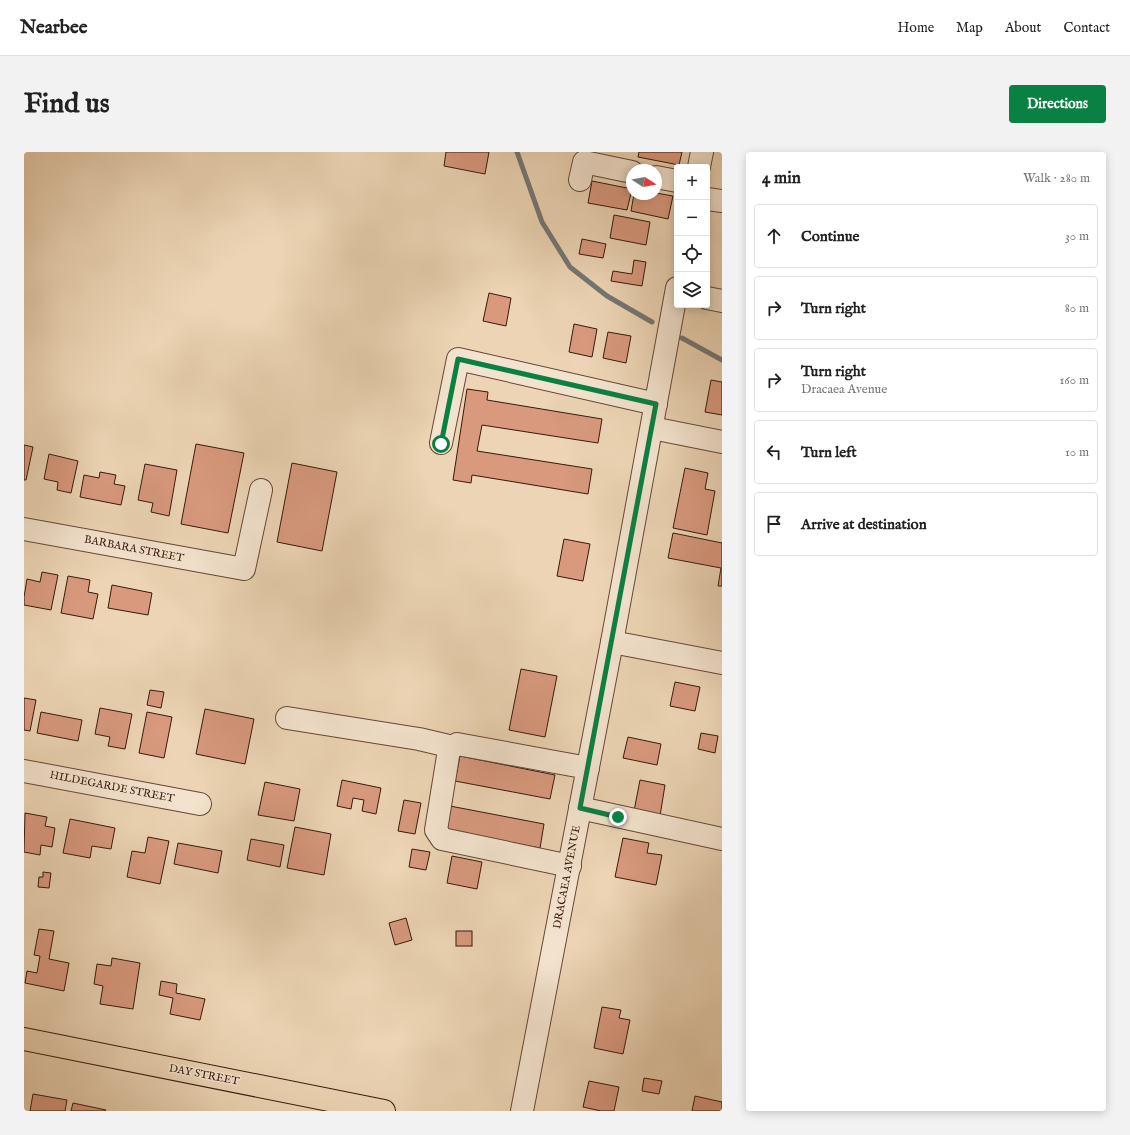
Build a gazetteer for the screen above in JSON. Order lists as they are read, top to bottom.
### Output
{
  "streets": {
    "main road": ["DAY STREET"],
    "street": ["BARBARA STREET", "HILDEGARDE STREET", "DRACAEA AVENUE"]
  },
  "north": "right",
  "page": {
    "header": "Nearbee",
    "nav": [
      "Home",
      "Map",
      "About",
      "Contact"
    ],
    "buttons": "Directions",
    "title": "Find us",
    "heading": ["4 min", "Walk · 280 m"],
    "map_buttons": ["+", "−"],
    "list": [
      ["Continue", "30 m"],
      ["Turn right", "80 m"],
      ["Turn right", "Dracaea Avenue", "160 m"],
      ["Turn left", "10 m"],
      "Arrive at destination"
    ]
  }
}
